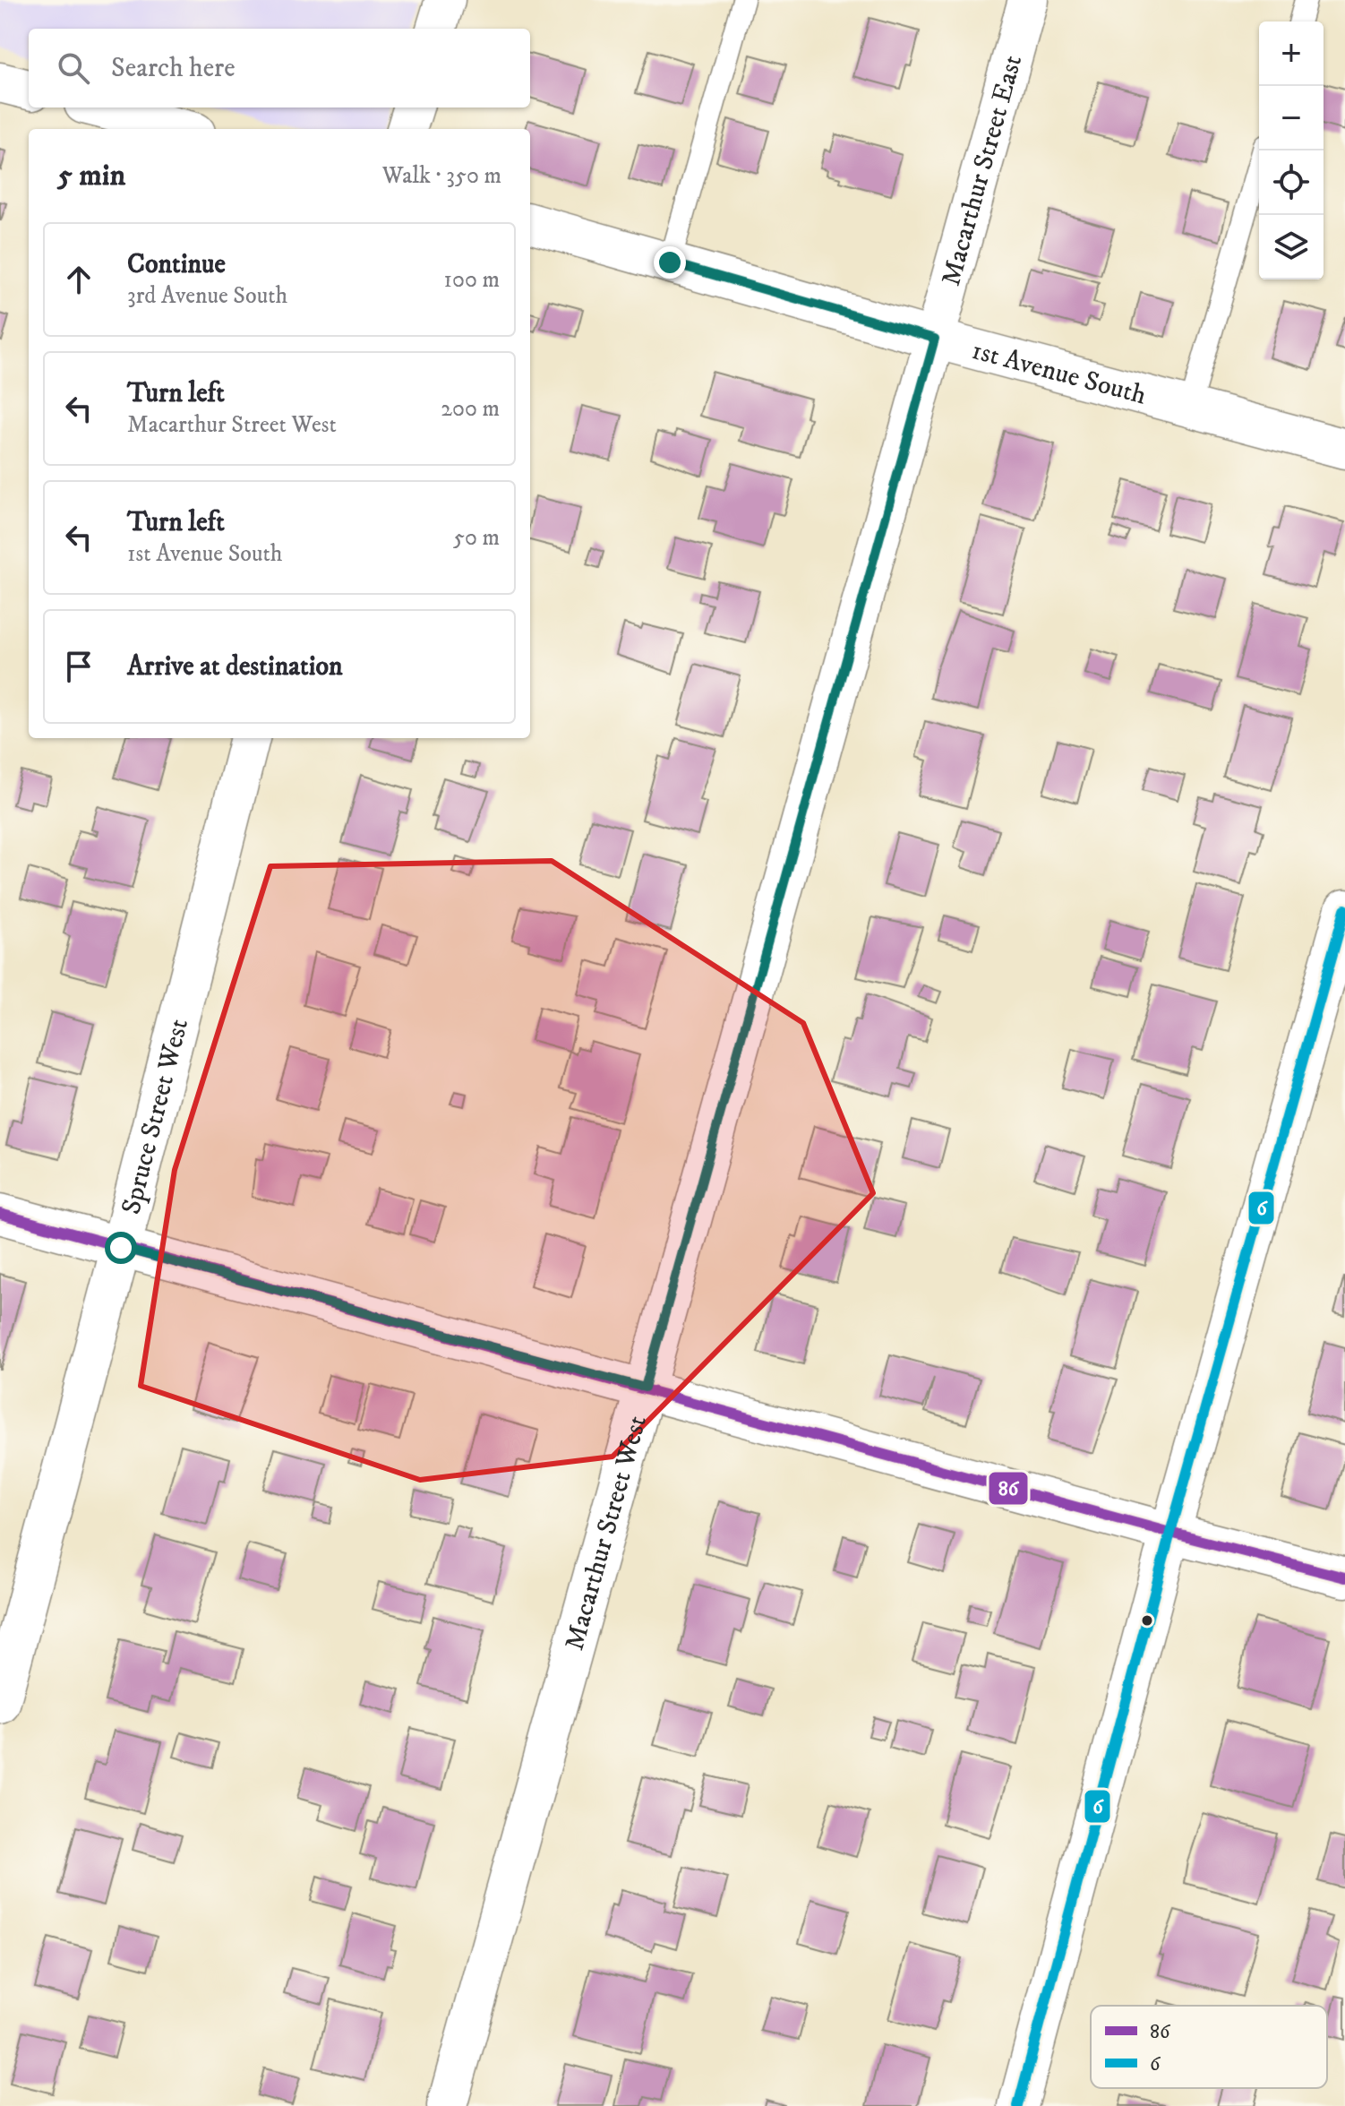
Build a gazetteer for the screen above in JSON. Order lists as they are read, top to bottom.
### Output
{
  "streets": {
    "street": [
      "Macarthur Street East",
      "1st Avenue South",
      "Spruce Street West",
      "Macarthur Street West"
    ]
  },
  "crossings": [
    ["Macarthur Street East", "1st Avenue South"],
    ["Macarthur Street East", "Macarthur Street West"],
    ["1st Avenue South", "Macarthur Street West"]
  ],
  "lines": ["transit line 6", "transit line 86"],
  "legend": ["86", "6"],
  "page": {
    "map_buttons": ["+", "−"],
    "search": "Search here",
    "heading": ["5 min", "Walk · 350 m"],
    "list": [
      ["Continue", "3rd Avenue South", "100 m"],
      ["Turn left", "Macarthur Street West", "200 m"],
      ["Turn left", "1st Avenue South", "50 m"],
      "Arrive at destination"
    ]
  }
}
